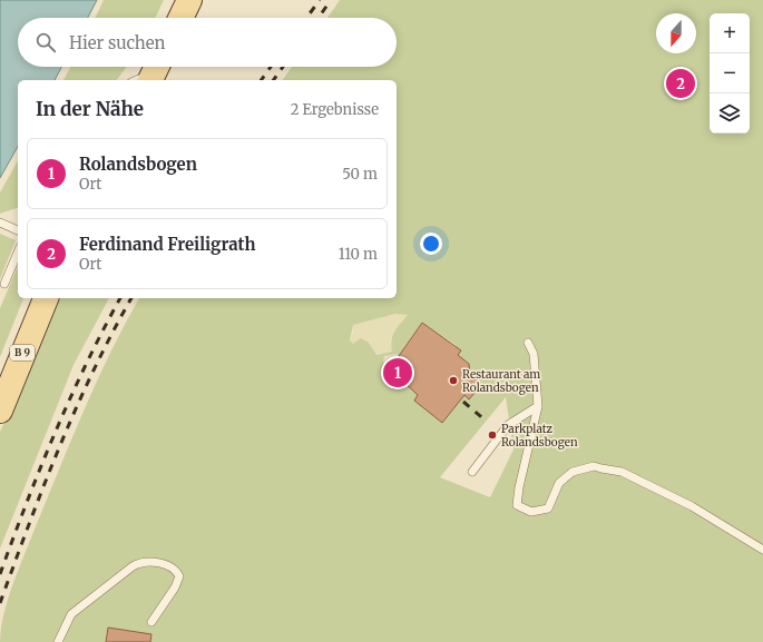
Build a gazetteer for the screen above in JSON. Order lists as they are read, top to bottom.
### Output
{
  "streets": {
    "main road": ["B 9"]
  },
  "places": ["Restaurant am Rolandsbogen", "Parkplatz Rolandsbogen"],
  "north": "bottom",
  "page": {
    "map_buttons": ["+", "−"],
    "search": "Hier suchen",
    "pins": ["2", "1"],
    "heading": ["In der Nähe", "2 Ergebnisse"],
    "list": [
      {
        "mark": "1",
        "name": "Rolandsbogen",
        "note": "Ort",
        "value": "50 m"
      },
      {
        "mark": "2",
        "name": "Ferdinand Freiligrath",
        "note": "Ort",
        "value": "110 m"
      }
    ]
  }
}
